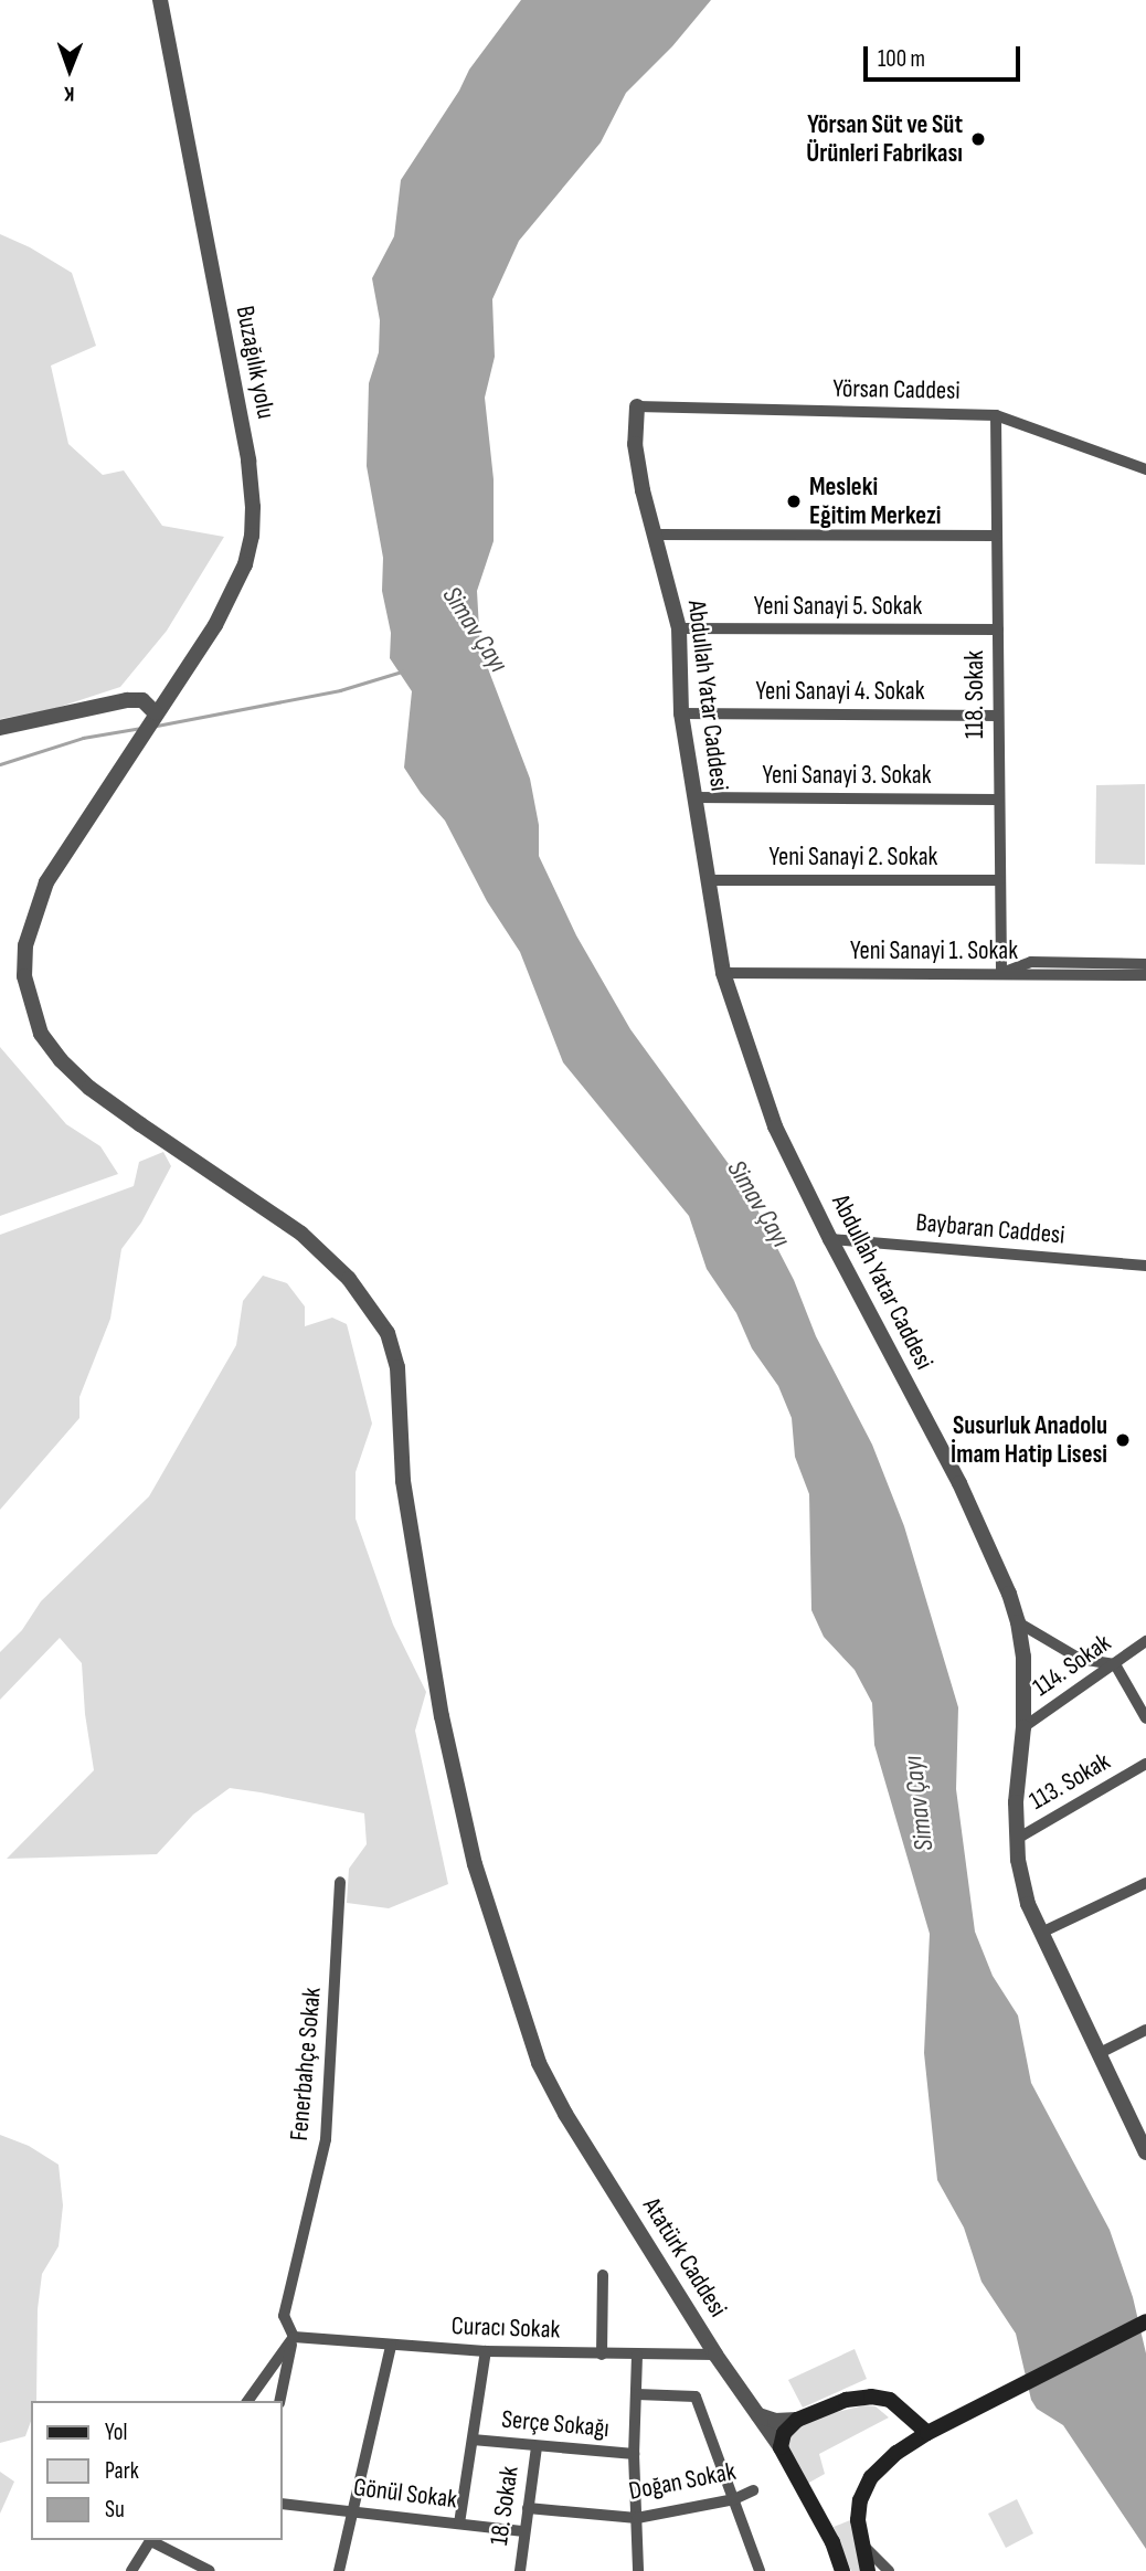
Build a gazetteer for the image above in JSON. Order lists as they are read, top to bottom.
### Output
{
  "streets": {
    "main road": ["Atatürk Caddesi"],
    "street": [
      "Buzağılık yolu",
      "Yörsan Caddesi",
      "Yeni Sanayi 5. Sokak",
      "Yeni Sanayi 4. Sokak",
      "118. Sokak",
      "Abdullah Yatar Caddesi",
      "Yeni Sanayi 3. Sokak",
      "Yeni Sanayi 2. Sokak",
      "Yeni Sanayi 1. Sokak",
      "Baybaran Caddesi",
      "114. Sokak",
      "113. Sokak",
      "Fenerbahçe Sokak",
      "Curacı Sokak",
      "Serçe Sokağı",
      "Doğan Sokak",
      "Gönül Sokak",
      "18. Sokak"
    ]
  },
  "crossings": [
    ["Buzağılık yolu", "Atatürk Caddesi"],
    ["Yörsan Caddesi", "118. Sokak"],
    ["Yörsan Caddesi", "Abdullah Yatar Caddesi"],
    ["Yeni Sanayi 5. Sokak", "118. Sokak"],
    ["Yeni Sanayi 5. Sokak", "Abdullah Yatar Caddesi"],
    ["Yeni Sanayi 4. Sokak", "118. Sokak"],
    ["Yeni Sanayi 4. Sokak", "Abdullah Yatar Caddesi"],
    ["118. Sokak", "Yeni Sanayi 3. Sokak"],
    ["118. Sokak", "Yeni Sanayi 2. Sokak"],
    ["118. Sokak", "Yeni Sanayi 1. Sokak"],
    ["Abdullah Yatar Caddesi", "Yeni Sanayi 3. Sokak"],
    ["Abdullah Yatar Caddesi", "Yeni Sanayi 2. Sokak"],
    ["Abdullah Yatar Caddesi", "Yeni Sanayi 1. Sokak"],
    ["Abdullah Yatar Caddesi", "Baybaran Caddesi"],
    ["Abdullah Yatar Caddesi", "114. Sokak"],
    ["Abdullah Yatar Caddesi", "113. Sokak"],
    ["Fenerbahçe Sokak", "Curacı Sokak"],
    ["Atatürk Caddesi", "Curacı Sokak"],
    ["Serçe Sokağı", "18. Sokak"],
    ["Doğan Sokak", "18. Sokak"],
    ["Gönül Sokak", "18. Sokak"]
  ],
  "water": ["Simav Çayı"],
  "places": ["Yörsan Süt ve Süt Ürünleri Fabrikası", "Mesleki Eğitim Merkezi", "Susurluk Anadolu İmam Hatip Lisesi"],
  "legend": ["Yol", "Park", "Su"],
  "scale_bar": "100 m",
  "north": "bottom"
}
